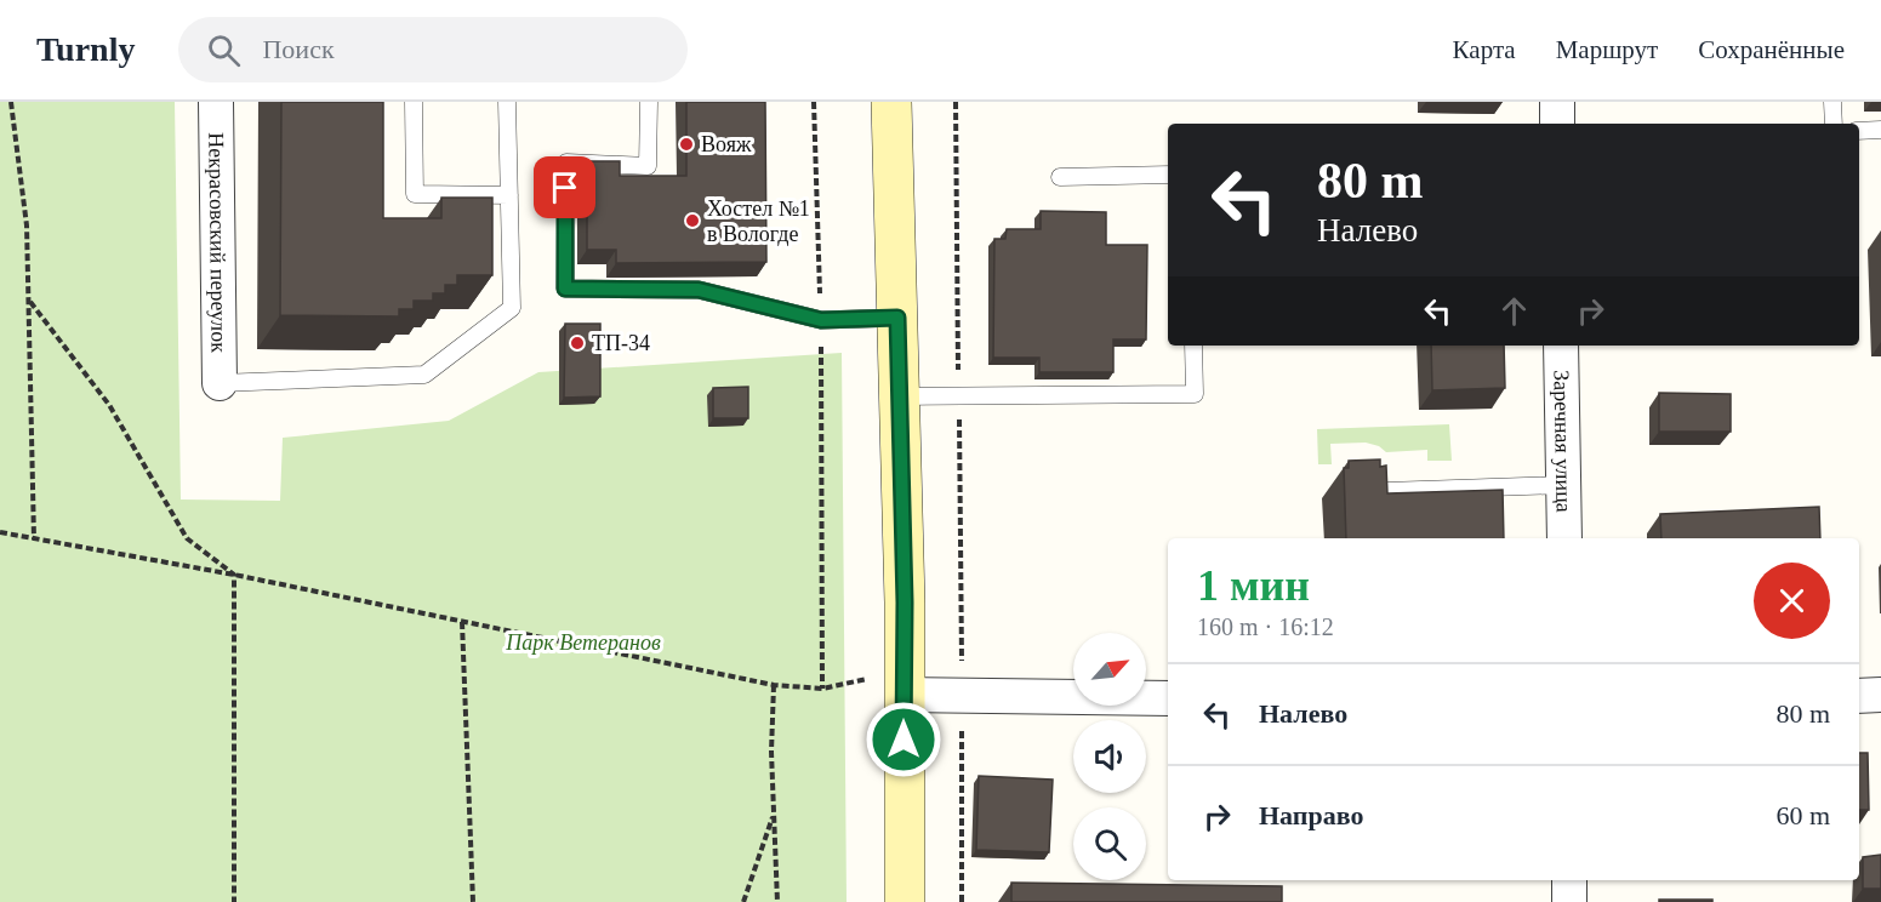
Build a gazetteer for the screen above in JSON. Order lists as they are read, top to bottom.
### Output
{
  "streets": {
    "street": ["Некрасовский переулок", "Заречная улица"]
  },
  "parks": ["Парк Ветеранов"],
  "places": ["Вояж", "Хостел №1 в Вологде", "ТП-34"],
  "north": "top right",
  "page": {
    "header": "Turnly",
    "search": "Поиск",
    "nav": ["Карта", "Маршрут", "Сохранённые"],
    "turn": ["80 m", "Налево"],
    "heading": ["1 мин", "160 m · 16:12"],
    "list": [
      {
        "name": "Налево",
        "value": "80 m"
      },
      {
        "name": "Направо",
        "value": "60 m"
      }
    ]
  }
}
